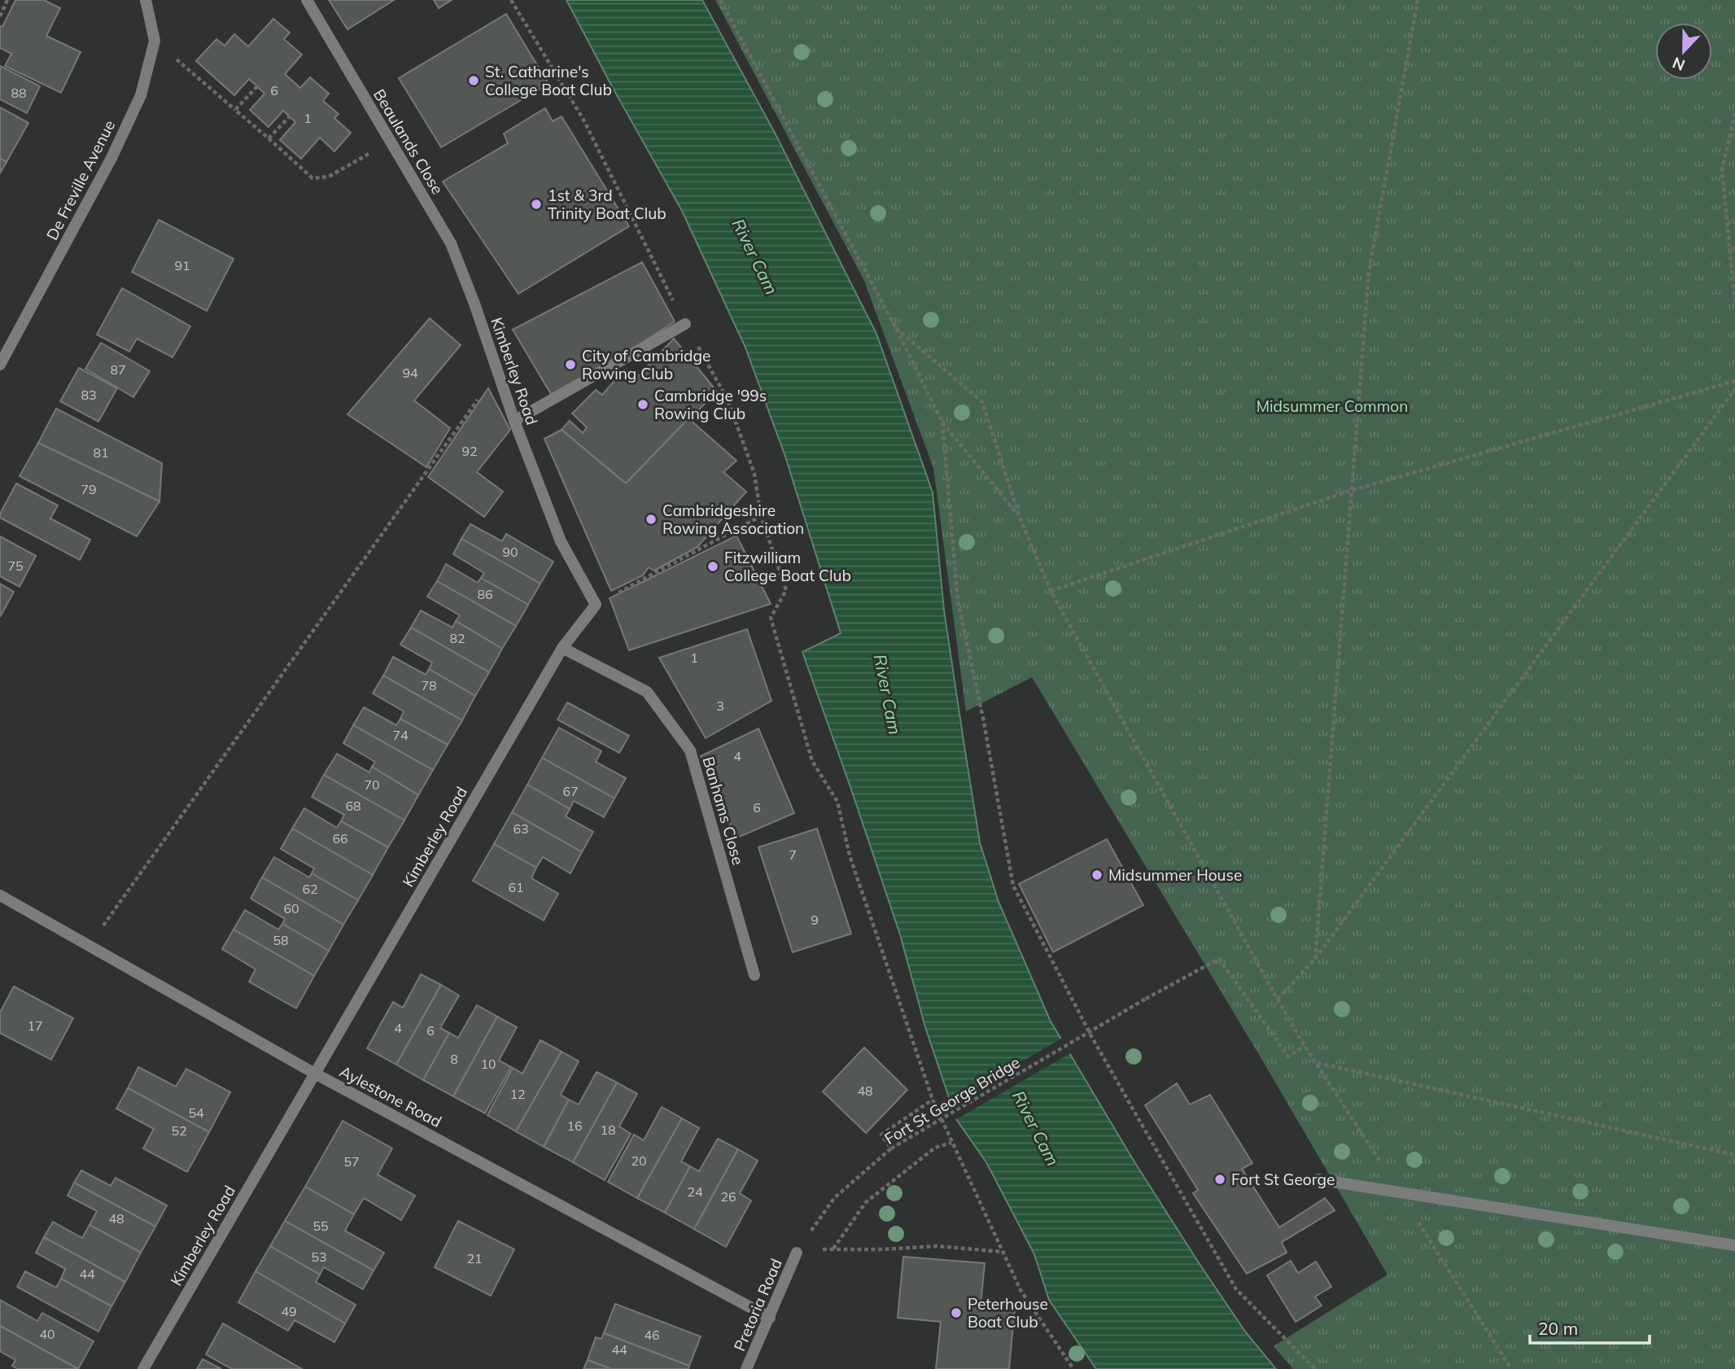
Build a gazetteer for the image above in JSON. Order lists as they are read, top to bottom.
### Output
{
  "streets": {
    "street": [
      "Beaulands Close",
      "De Freville Avenue",
      "Kimberley Road",
      "Banhams Close",
      "Aylestone Road",
      "Pretoria Road"
    ],
    "path": ["Fort St George Bridge"]
  },
  "crossings": [
    ["Beaulands Close", "Kimberley Road"],
    ["Kimberley Road", "Banhams Close"],
    ["Kimberley Road", "Aylestone Road"],
    ["Aylestone Road", "Pretoria Road"],
    ["Fort St George Bridge", "Pretoria Road"]
  ],
  "water": ["River Cam"],
  "parks": ["Midsummer Common"],
  "places": [
    "St. Catharine's College Boat Club",
    "1st & 3rd Trinity Boat Club",
    "City of Cambridge Rowing Club",
    "Cambridge '99s Rowing Club",
    "Cambridgeshire Rowing Association",
    "Fitzwilliam College Boat Club",
    "Midsummer House",
    "Fort St George",
    "Peterhouse Boat Club"
  ],
  "house_numbers": [
    "6",
    "88",
    "1",
    "91",
    "87",
    "94",
    "83",
    "92",
    "81",
    "79",
    "90",
    "75",
    "86",
    "82",
    "1",
    "78",
    "3",
    "74",
    "4",
    "70",
    "67",
    "68",
    "6",
    "63",
    "66",
    "7",
    "61",
    "62",
    "60",
    "9",
    "58",
    "17",
    "4",
    "6",
    "8",
    "10",
    "48",
    "12",
    "54",
    "16",
    "18",
    "52",
    "20",
    "57",
    "24",
    "26",
    "48",
    "55",
    "53",
    "21",
    "44",
    "49",
    "40",
    "46",
    "44"
  ],
  "scale_bar": "20 m",
  "north": "bottom"
}
